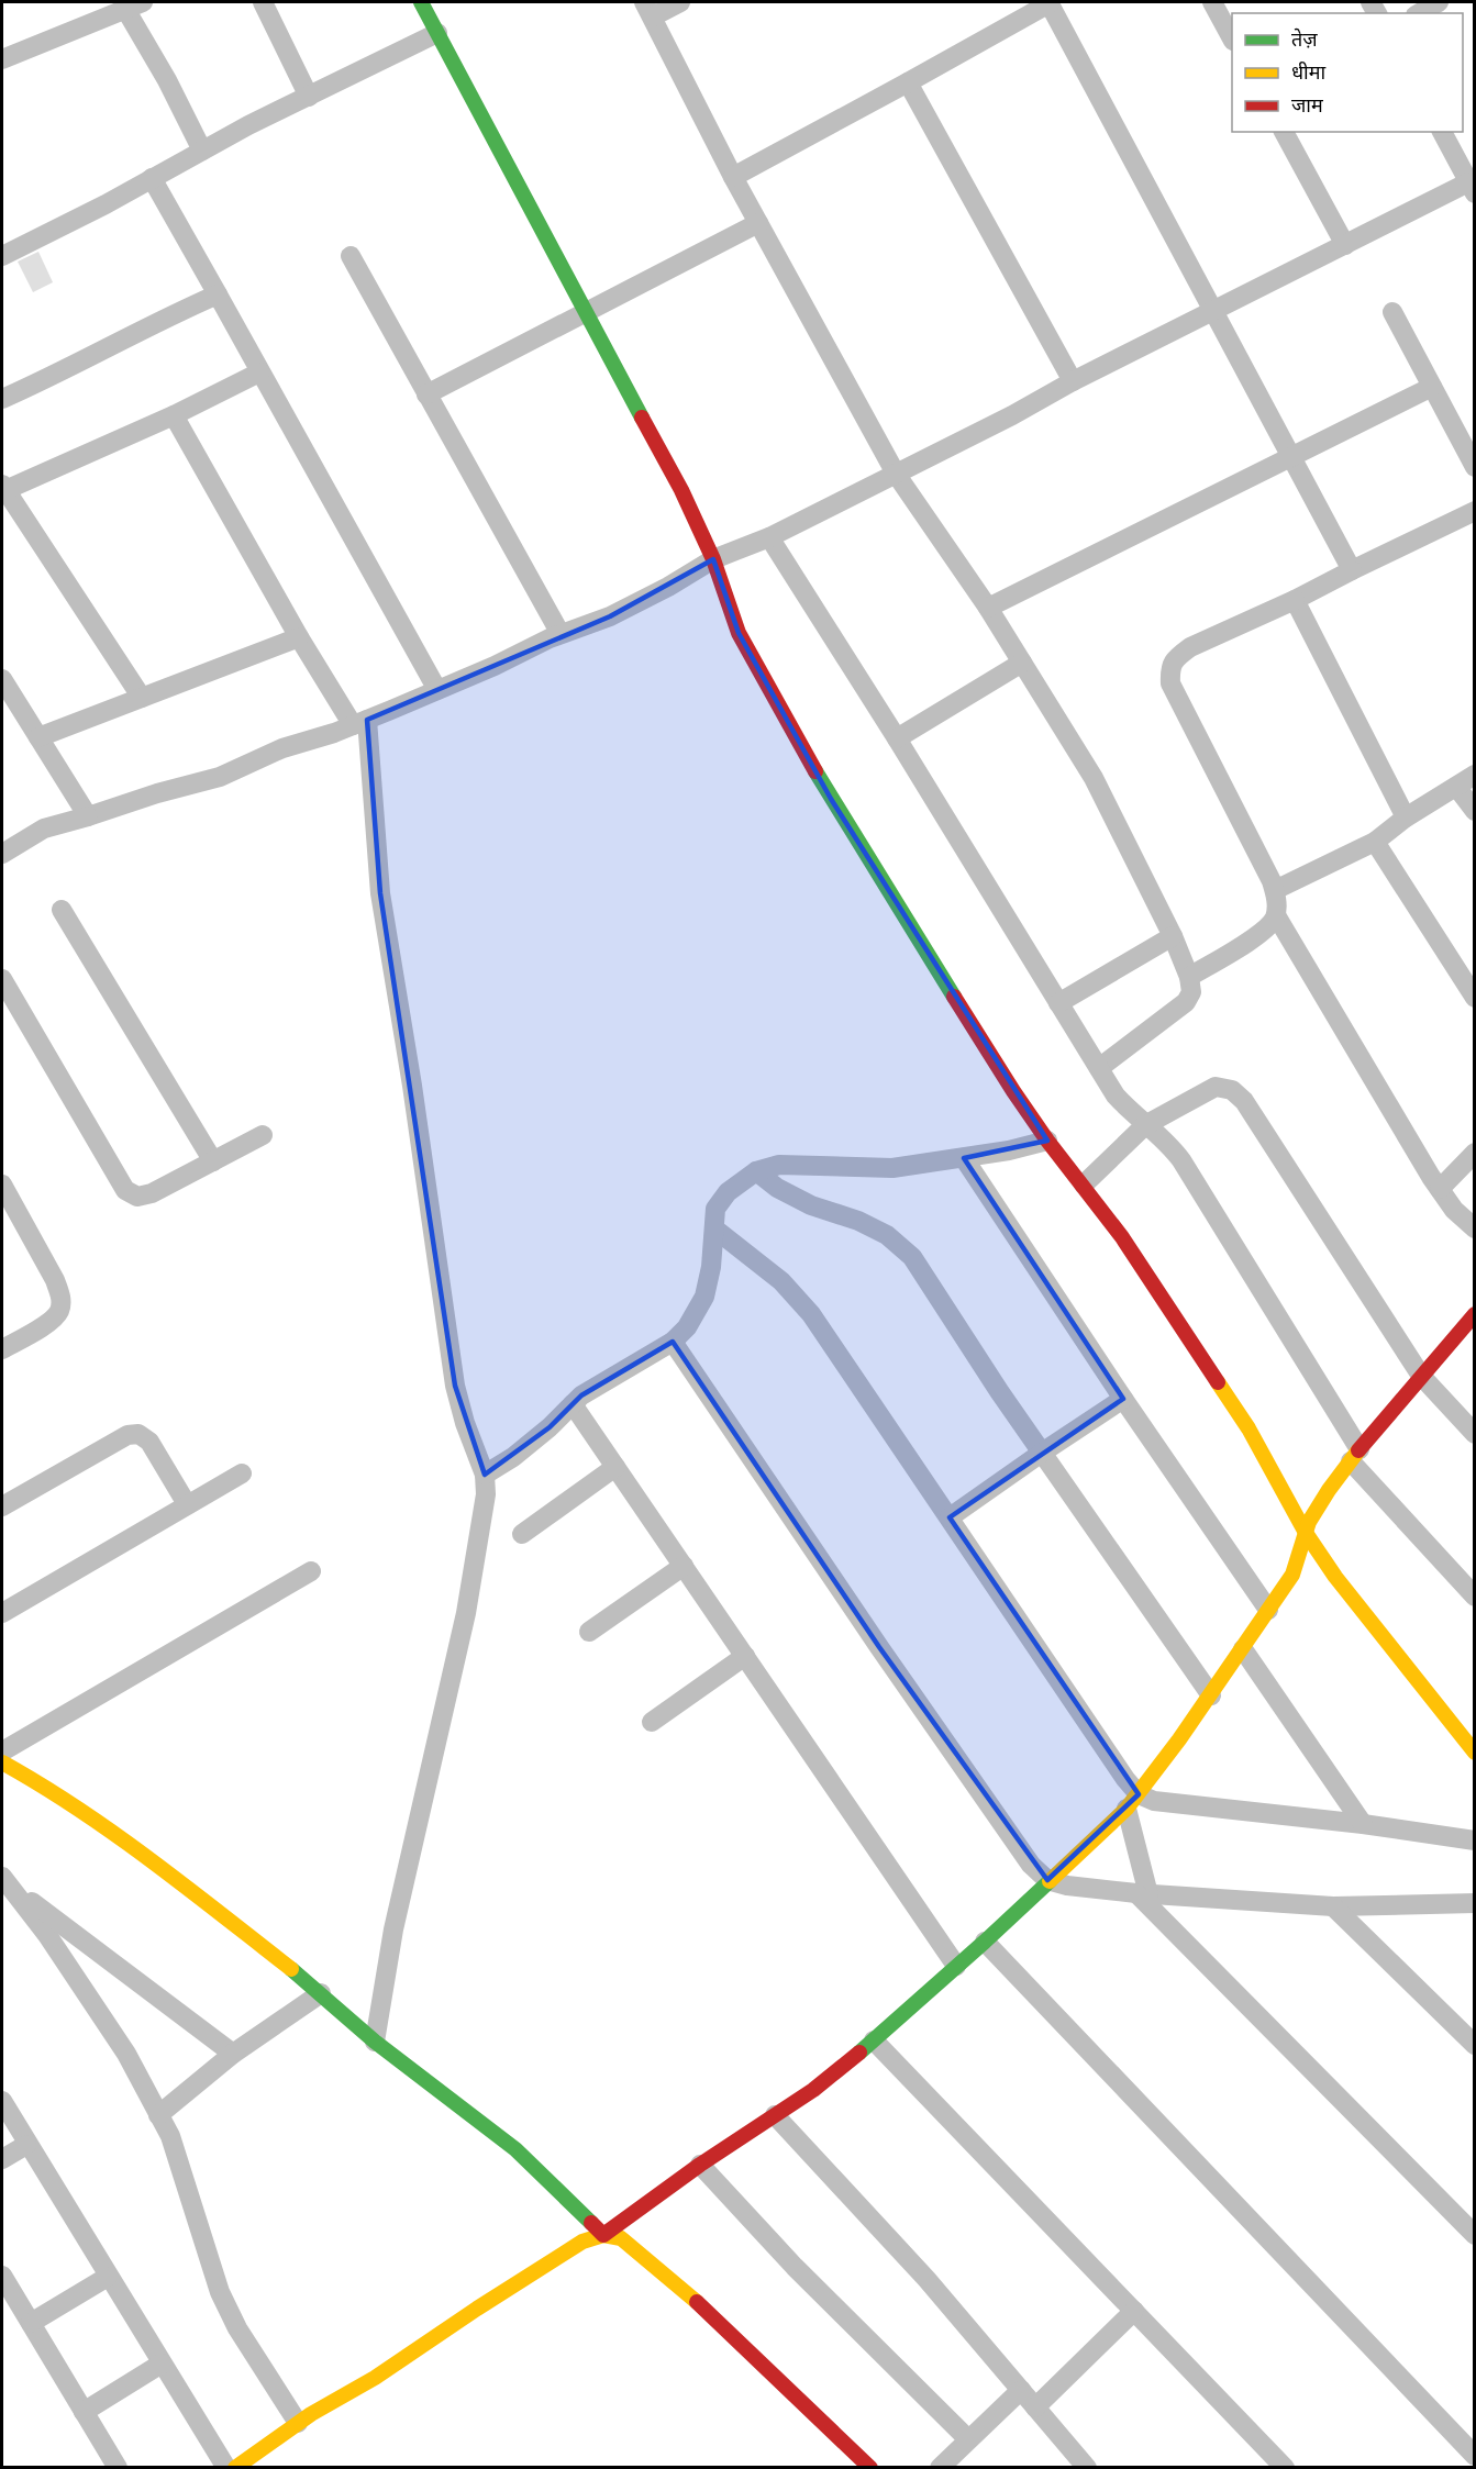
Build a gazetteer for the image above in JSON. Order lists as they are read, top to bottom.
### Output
{
  "legend": ["तेज़", "धीमा", "जाम"]
}
